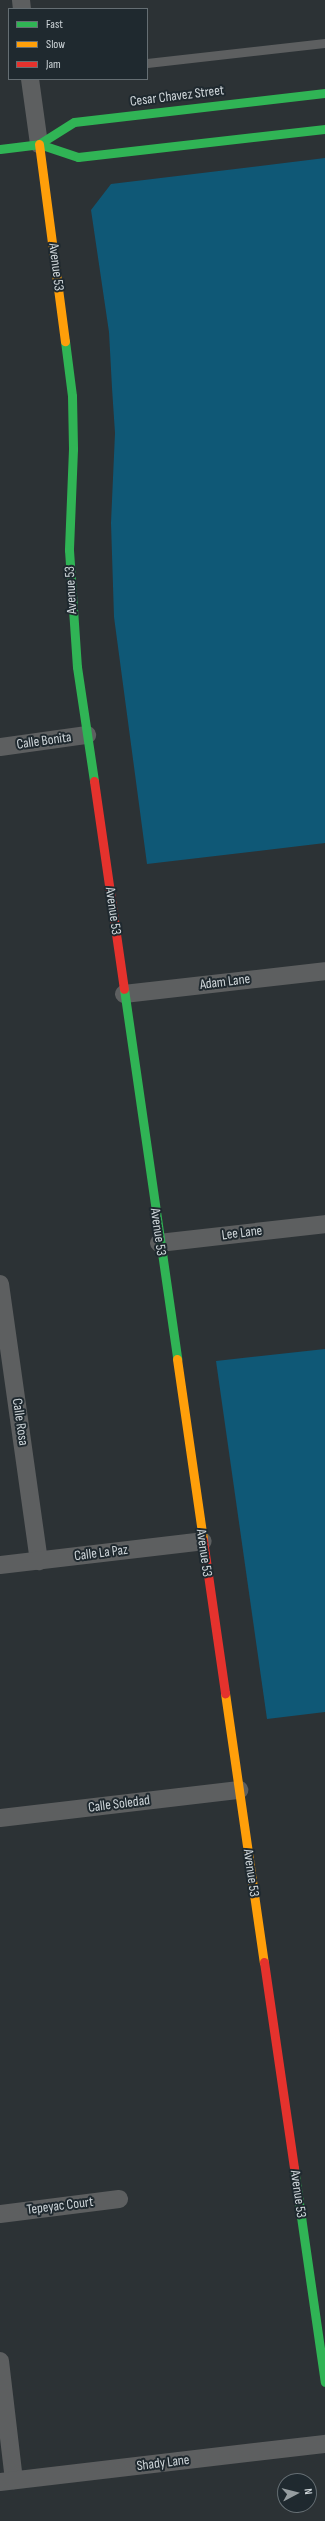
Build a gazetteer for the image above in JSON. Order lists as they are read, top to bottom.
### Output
{
  "streets": {
    "street": [
      "Cesar Chavez Street",
      "Avenue 53",
      "Calle Bonita",
      "Adam Lane",
      "Lee Lane",
      "Calle Rosa",
      "Calle La Paz",
      "Calle Soledad",
      "Tepeyac Court",
      "Shady Lane"
    ]
  },
  "crossings": [
    ["Cesar Chavez Street", "Avenue 53"],
    ["Avenue 53", "Calle Bonita"],
    ["Avenue 53", "Adam Lane"],
    ["Avenue 53", "Lee Lane"],
    ["Avenue 53", "Calle La Paz"],
    ["Avenue 53", "Calle Soledad"],
    ["Calle Rosa", "Calle La Paz"]
  ],
  "legend": ["Fast", "Slow", "Jam"],
  "north": "right"
}
